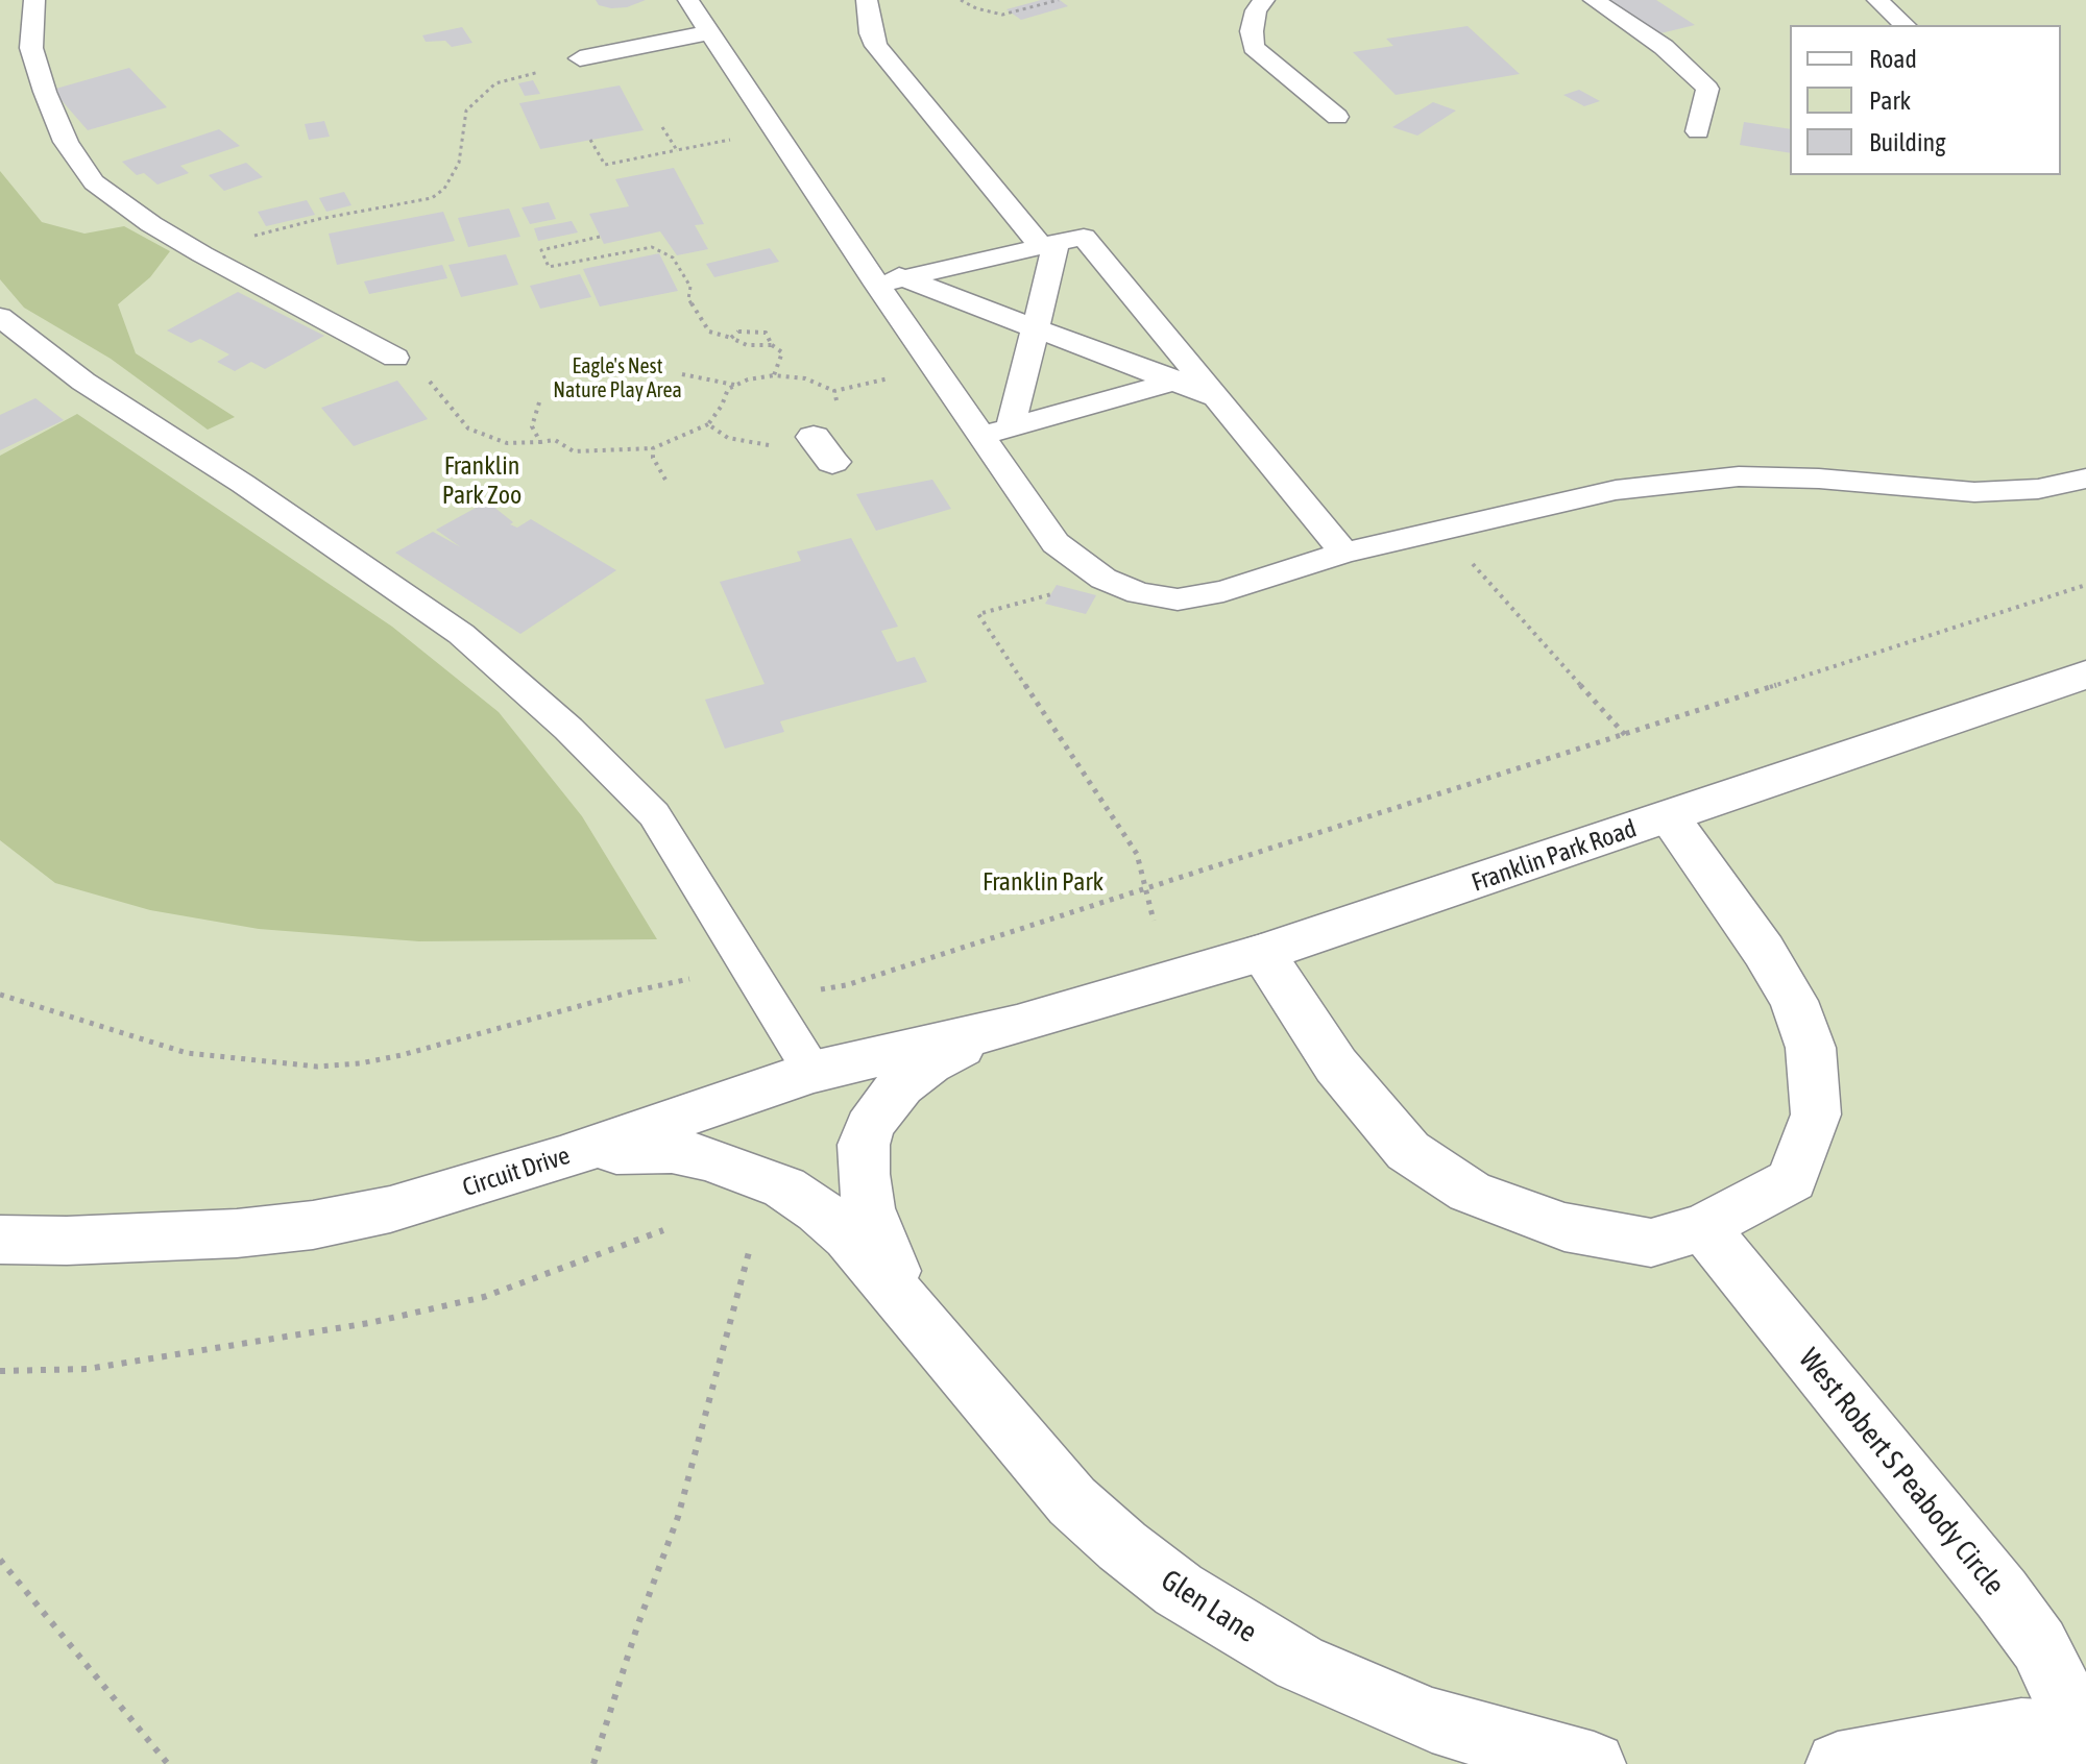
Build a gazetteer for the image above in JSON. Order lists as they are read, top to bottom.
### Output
{
  "streets": {
    "main road": [
      "Franklin Park Road",
      "Circuit Drive",
      "West Robert S Peabody Circle",
      "Glen Lane"
    ]
  },
  "crossings": [
    ["Franklin Park Road", "Circuit Drive"],
    ["Franklin Park Road", "Glen Lane"],
    ["Circuit Drive", "Glen Lane"]
  ],
  "parks": ["Eagle's Nest Nature Play Area", "Franklin Park Zoo", "Franklin Park"],
  "legend": ["Road", "Park", "Building"]
}
